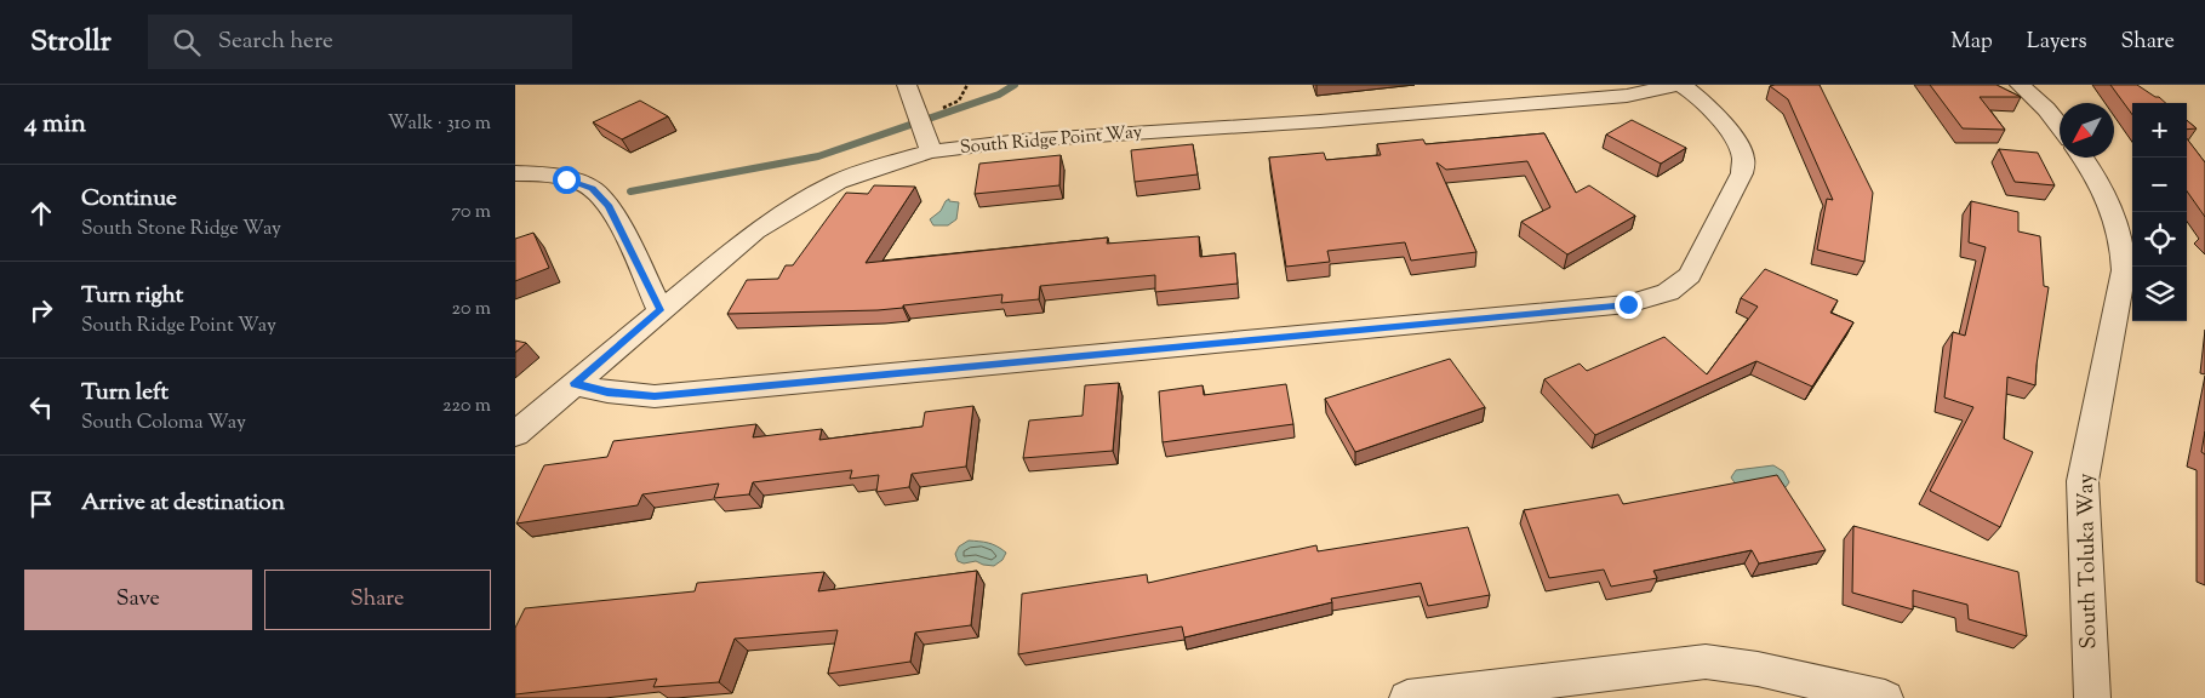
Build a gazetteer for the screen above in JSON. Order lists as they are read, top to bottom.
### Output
{
  "streets": {
    "street": ["South Ridge Point Way", "South Toluka Way"]
  },
  "north": "bottom left",
  "page": {
    "header": "Strollr",
    "search": "Search here",
    "nav": ["Map", "Layers", "Share"],
    "heading": ["4 min", "Walk · 310 m"],
    "map_buttons": ["+", "−"],
    "list": [
      ["Continue", "South Stone Ridge Way", "70 m"],
      ["Turn right", "South Ridge Point Way", "20 m"],
      ["Turn left", "South Coloma Way", "220 m"],
      "Arrive at destination"
    ],
    "buttons": ["Save", "Share"]
  }
}
